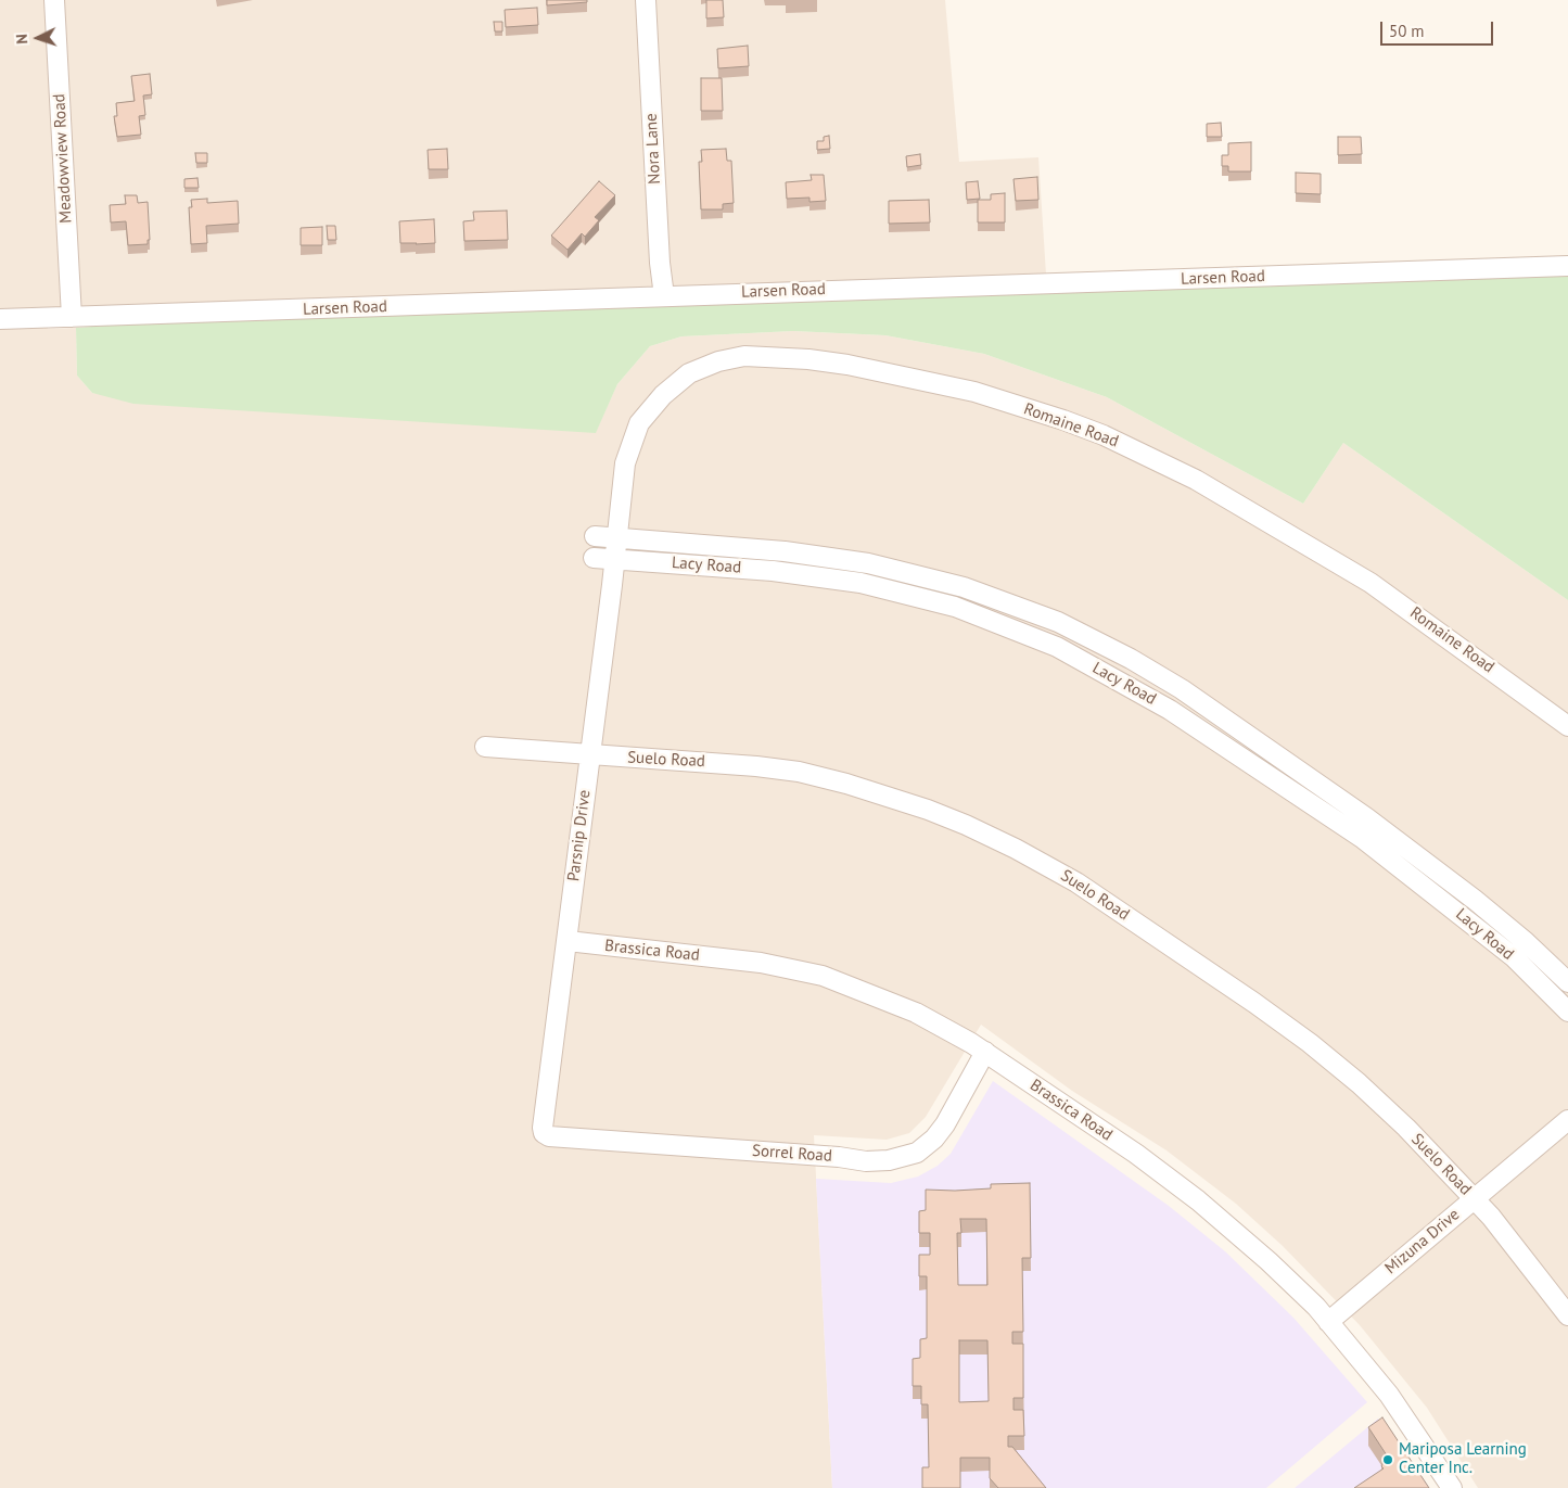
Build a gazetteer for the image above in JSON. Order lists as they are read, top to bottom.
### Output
{
  "streets": {
    "street": [
      "Nora Lane",
      "Meadowview Road",
      "Larsen Road",
      "Romaine Road",
      "Lacy Road",
      "Suelo Road",
      "Parsnip Drive",
      "Brassica Road",
      "Sorrel Road",
      "Mizuna Drive"
    ]
  },
  "crossings": [
    ["Nora Lane", "Larsen Road"],
    ["Meadowview Road", "Larsen Road"],
    ["Romaine Road", "Lacy Road"],
    ["Romaine Road", "Parsnip Drive"],
    ["Lacy Road", "Parsnip Drive"],
    ["Suelo Road", "Parsnip Drive"],
    ["Suelo Road", "Mizuna Drive"],
    ["Parsnip Drive", "Brassica Road"],
    ["Parsnip Drive", "Sorrel Road"],
    ["Brassica Road", "Sorrel Road"],
    ["Brassica Road", "Mizuna Drive"]
  ],
  "places": ["Mariposa Learning Center Inc."],
  "scale_bar": "50 m",
  "north": "left"
}
